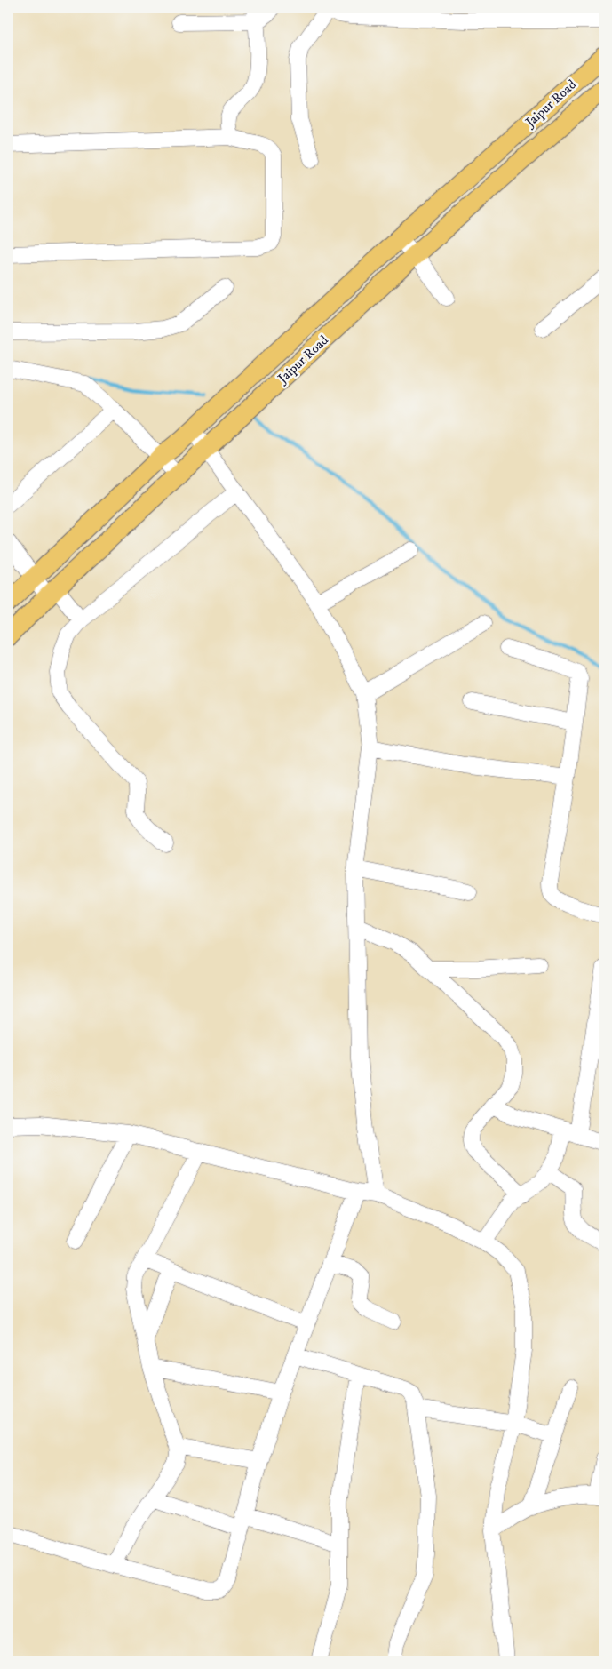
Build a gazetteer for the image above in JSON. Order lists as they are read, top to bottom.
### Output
{
  "streets": {
    "main road": ["Jaipur Road"]
  }
}
